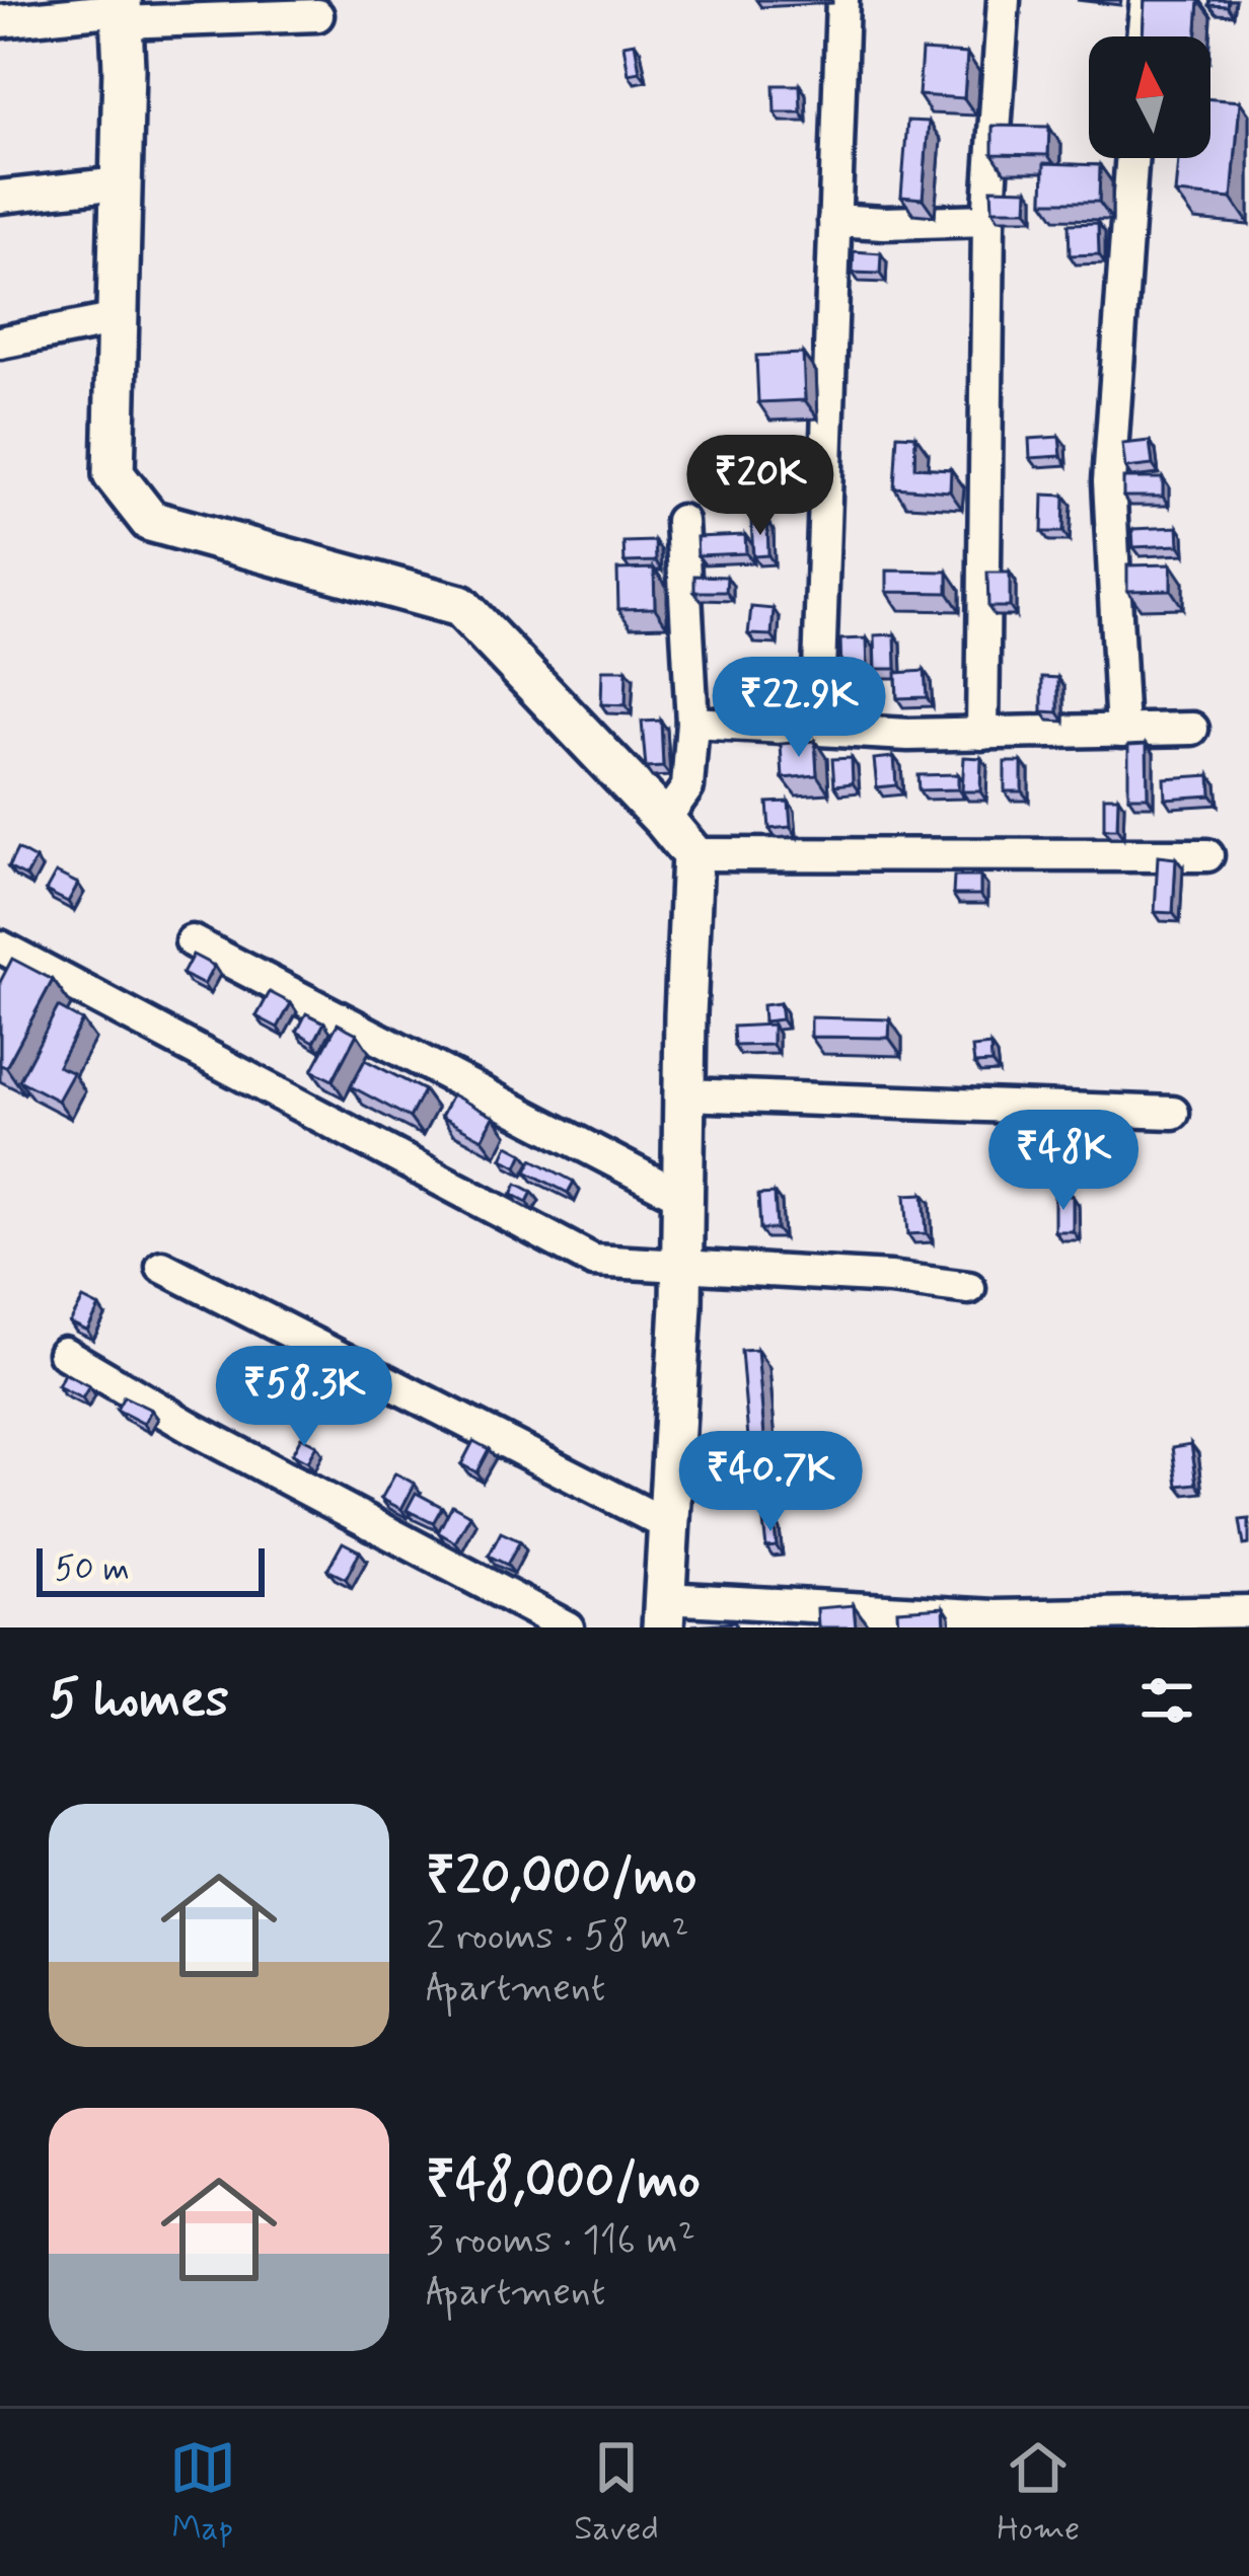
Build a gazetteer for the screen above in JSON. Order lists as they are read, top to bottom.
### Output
{
  "scale_bar": "50 m",
  "north": "top",
  "page": {
    "price": [
      "₹20K",
      "₹22.9K",
      "₹48K",
      "₹58.3K",
      "₹40.7K"
    ],
    "scale": "50 m",
    "heading": "5 homes",
    "list": [
      {
        "name": "₹20,000/mo",
        "note": "2 rooms · 58 m² · Apartment"
      },
      {
        "name": "₹48,000/mo",
        "note": "3 rooms · 116 m² · Apartment"
      }
    ],
    "tabs": ["Map", "Saved", "Home"]
  }
}
